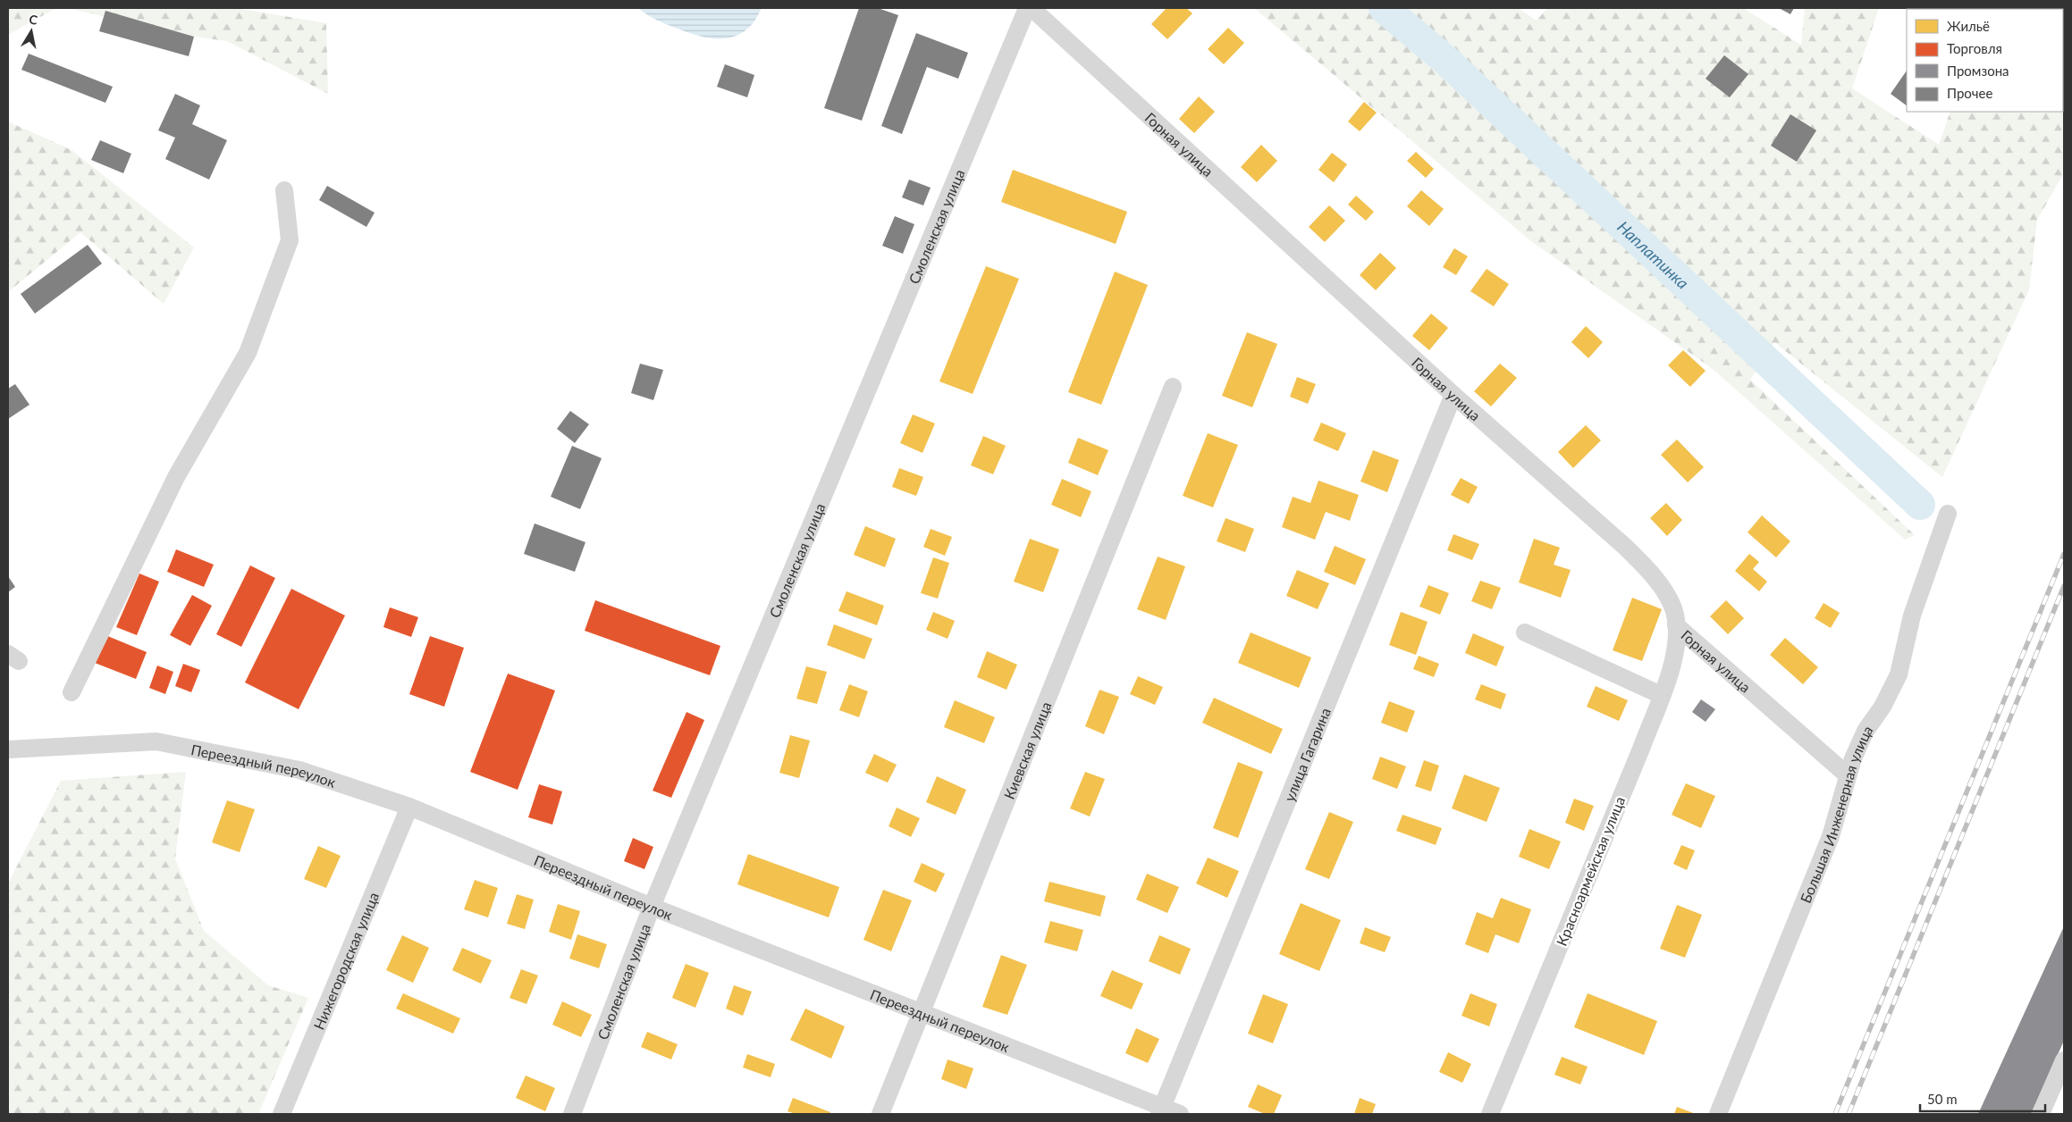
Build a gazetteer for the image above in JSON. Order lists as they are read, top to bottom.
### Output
{
  "streets": {
    "street": [
      "Горная улица",
      "Смоленская улица",
      "Киевская улица",
      "улица Гагарина",
      "Переездный переулок",
      "Большая Инженерная улица",
      "Красноармейская улица",
      "Нижегородская улица"
    ]
  },
  "crossings": [
    ["Горная улица", "улица Гагарина"],
    ["Горная улица", "Большая Инженерная улица"],
    ["Горная улица", "Красноармейская улица"],
    ["Смоленская улица", "Переездный переулок"],
    ["Киевская улица", "Переездный переулок"],
    ["улица Гагарина", "Переездный переулок"],
    ["Переездный переулок", "Нижегородская улица"]
  ],
  "water": ["Наплатинка"],
  "legend": [
    "Жильё",
    "Торговля",
    "Промзона",
    "Прочее"
  ],
  "scale_bar": "50 m",
  "north": "top"
}
